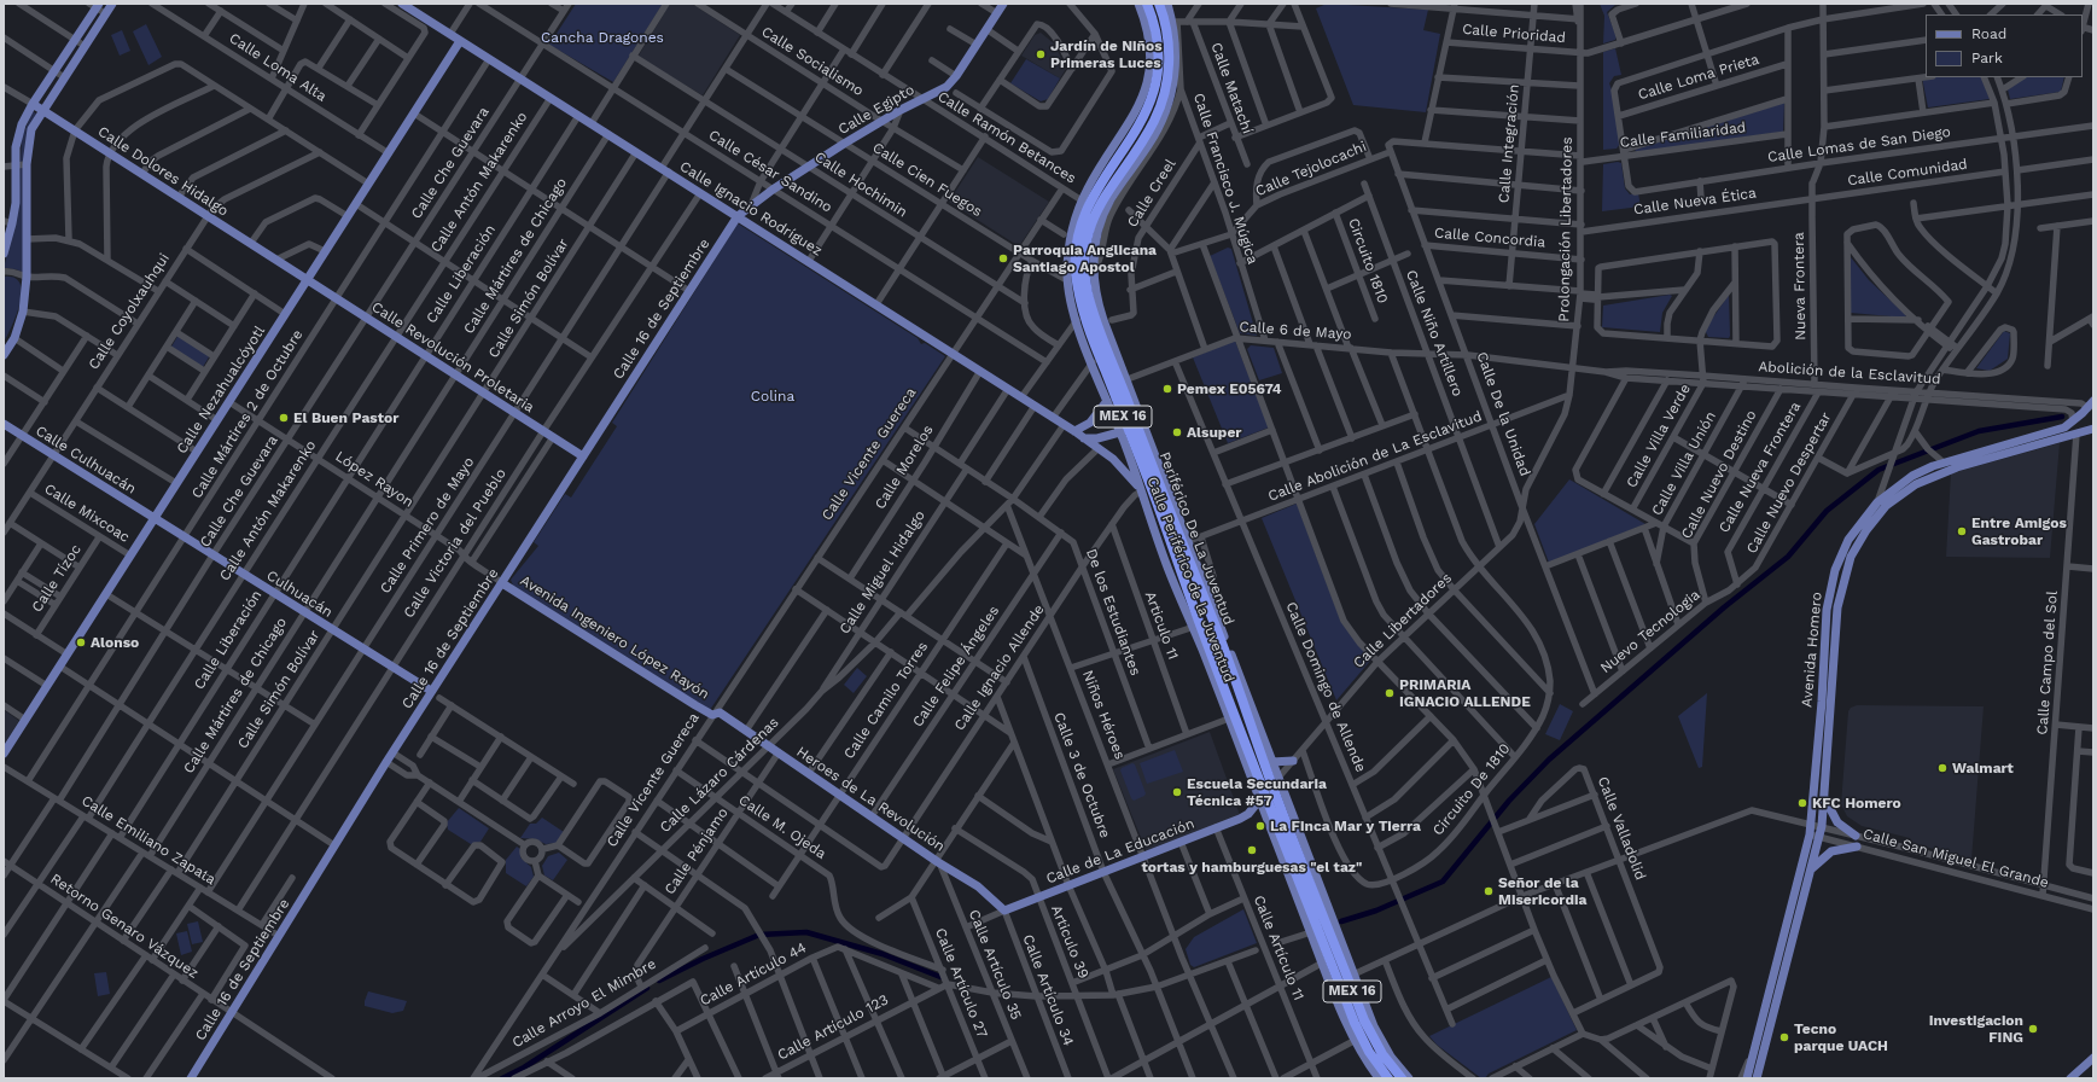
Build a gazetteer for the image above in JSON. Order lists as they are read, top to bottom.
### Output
{
  "streets": {
    "highway": ["MEX 16", "Periférico De La Juventud"],
    "main road": [
      "Calle Egipto",
      "Calle Dolores Hidalgo",
      "Calle Ignacio Rodríguez",
      "Calle 16 de Septiembre",
      "Calle Revolución Proletaria",
      "Calle Nezahualcóyotl",
      "Calle Culhuacán",
      "Calle Periférico de la Juventud",
      "Culhuacán",
      "Calle Libertadores",
      "Avenida Ingeniero López Rayón",
      "Avenida Homero",
      "Heroes de La Revolución",
      "Calle de La Educación"
    ],
    "street": [
      "Calle Prioridad",
      "Calle Socialismo",
      "Calle Loma Alta",
      "Calle Loma Prieta",
      "Calle Matachí",
      "Calle Familiaridad",
      "Calle Ramón Betances",
      "Calle Integración",
      "Calle Lomas de San Diego",
      "Calle Che Guevara",
      "Calle Tejolocachi",
      "Calle César Sandino",
      "Calle Comunidad",
      "Calle Francisco J. Múgica",
      "Calle Cien Fuegos",
      "Calle Antón Makarenko",
      "Calle Hochimin",
      "Calle Creel",
      "Calle Nueva Ética",
      "Prolongación Libertadores",
      "Calle Concordia",
      "Calle Mártires de Chicago",
      "Circuito 1810",
      "Calle Liberación",
      "Nueva Frontera",
      "Calle Simón Bolívar",
      "Calle Coyolxauhqui",
      "Calle 6 de Mayo",
      "Calle Niño Artillero",
      "Abolición de la Esclavitud",
      "Calle Mártires 2 de Octubre",
      "Calle De la Unidad",
      "Calle Villa Verde",
      "Calle Vicente Guereca",
      "Calle Abolición de La Esclavitud",
      "Calle Villa Unión",
      "Calle Morelos",
      "Calle Nueva Frontera",
      "Calle Nuevo Destino",
      "López Rayon",
      "Calle Nuevo Despertar",
      "Calle Mixcoac",
      "Calle Primero de Mayo",
      "Calle Victoria del Pueblo",
      "Calle Miguel Hidalgo",
      "Calle Tízoc",
      "De los Estudiantes",
      "Articulo 11",
      "Nuevo Tecnologia",
      "Calle Campo del Sol",
      "Calle Felipe Ángeles",
      "Calle Ignacio Allende",
      "Calle Domingo de Allende",
      "Calle Camilo Torres",
      "Niños Héroes",
      "Calle Lázaro Cárdenas",
      "Calle 3 de Octubre",
      "Circuito De 1810",
      "Calle M. Ojeda",
      "Calle Valladolid",
      "Calle Emiliano Zapata",
      "Calle Pénjamo",
      "Calle San Miguel El Grande",
      "Retorno Genaro Vázquez",
      "Articulo 39",
      "Calle Artículo 11",
      "Calle Artículo 35",
      "Calle Artículo 44",
      "Calle Artículo 27",
      "Calle Artículo 34",
      "Calle Arroyo El Mimbre",
      "Calle Artículo 123"
    ]
  },
  "crossings": [
    ["Calle Prioridad", "Calle Integración"],
    ["Calle Prioridad", "Prolongación Libertadores"],
    ["Calle Socialismo", "Calle Egipto"],
    ["Calle Socialismo", "Calle Primero de Mayo"],
    ["Calle Loma Alta", "Calle Nezahualcóyotl"],
    ["Calle Egipto", "Calle Ramón Betances"],
    ["Calle Egipto", "Calle César Sandino"],
    ["Calle Egipto", "Calle Cien Fuegos"],
    ["Calle Egipto", "Calle Hochimin"],
    ["Calle Egipto", "Calle Ignacio Rodríguez"],
    ["Calle Egipto", "Calle 16 de Septiembre"],
    ["Calle Familiaridad", "Calle Integración"],
    ["Calle Familiaridad", "Calle Lomas de San Diego"],
    ["Calle Familiaridad", "Prolongación Libertadores"],
    ["Calle Familiaridad", "Calle De la Unidad"],
    ["Calle Ramón Betances", "Calle Vicente Guereca"],
    ["Calle Ramón Betances", "Calle Periférico de la Juventud"],
    ["Calle Integración", "Calle Concordia"],
    ["Calle Lomas de San Diego", "Nueva Frontera"],
    ["Calle Che Guevara", "Calle César Sandino"],
    ["Calle Che Guevara", "Calle Ignacio Rodríguez"],
    ["Calle Che Guevara", "Calle Revolución Proletaria"],
    ["Calle Che Guevara", "López Rayon"],
    ["Calle Che Guevara", "Culhuacán"],
    ["Calle Che Guevara", "Calle Emiliano Zapata"],
    ["Calle Che Guevara", "Retorno Genaro Vázquez"],
    ["Calle Tejolocachi", "Calle Francisco J. Múgica"],
    ["Calle Tejolocachi", "Calle De la Unidad"],
    ["Calle Dolores Hidalgo", "Calle Coyolxauhqui"],
    ["Calle Dolores Hidalgo", "Calle Revolución Proletaria"],
    ["Calle Dolores Hidalgo", "Calle Nezahualcóyotl"],
    ["Calle César Sandino", "Calle Vicente Guereca"],
    ["Calle César Sandino", "Calle Primero de Mayo"],
    ["Calle Comunidad", "Calle Nueva Ética"],
    ["Calle Comunidad", "Nueva Frontera"],
    ["Calle Francisco J. Múgica", "Calle Creel"],
    ["Calle Francisco J. Múgica", "Calle 6 de Mayo"],
    ["Calle Francisco J. Múgica", "Calle Periférico de la Juventud"],
    ["Calle Cien Fuegos", "Calle Vicente Guereca"],
    ["Calle Cien Fuegos", "Calle Primero de Mayo"],
    ["Calle Cien Fuegos", "Calle Periférico de la Juventud"],
    ["Calle Antón Makarenko", "Calle Ignacio Rodríguez"],
    ["Calle Antón Makarenko", "Calle Revolución Proletaria"],
    ["Calle Antón Makarenko", "López Rayon"],
    ["Calle Antón Makarenko", "Culhuacán"],
    ["Calle Antón Makarenko", "Calle Emiliano Zapata"],
    ["Calle Antón Makarenko", "Retorno Genaro Vázquez"],
    ["Calle Hochimin", "Calle Vicente Guereca"],
    ["Calle Hochimin", "Calle Primero de Mayo"],
    ["Calle Nueva Ética", "Prolongación Libertadores"],
    ["Calle Nueva Ética", "Nueva Frontera"],
    ["Calle Ignacio Rodríguez", "Calle Mártires de Chicago"],
    ["Calle Ignacio Rodríguez", "Calle Liberación"],
    ["Calle Ignacio Rodríguez", "Calle Simón Bolívar"],
    ["Calle Ignacio Rodríguez", "Calle 16 de Septiembre"],
    ["Calle Ignacio Rodríguez", "Calle Nezahualcóyotl"],
    ["Calle Ignacio Rodríguez", "Calle Mártires 2 de Octubre"],
    ["Calle Ignacio Rodríguez", "Calle Vicente Guereca"],
    ["Calle Ignacio Rodríguez", "Calle Morelos"],
    ["Calle Ignacio Rodríguez", "Calle Primero de Mayo"],
    ["Calle Ignacio Rodríguez", "Calle Victoria del Pueblo"],
    ["Calle Ignacio Rodríguez", "Calle Periférico de la Juventud"],
    ["Calle Ignacio Rodríguez", "Calle Ignacio Allende"],
    ["Calle Ignacio Rodríguez", "Calle Lázaro Cárdenas"],
    ["Prolongación Libertadores", "Calle Concordia"],
    ["Prolongación Libertadores", "Calle 6 de Mayo"],
    ["Prolongación Libertadores", "Abolición de la Esclavitud"],
    ["Prolongación Libertadores", "Calle De la Unidad"],
    ["Prolongación Libertadores", "Calle Abolición de La Esclavitud"],
    ["Prolongación Libertadores", "Calle Libertadores"],
    ["Calle Concordia", "Calle De la Unidad"],
    ["Calle Mártires de Chicago", "Calle Revolución Proletaria"],
    ["Calle Mártires de Chicago", "López Rayon"],
    ["Calle Mártires de Chicago", "Culhuacán"],
    ["Calle Mártires de Chicago", "Calle Emiliano Zapata"],
    ["Calle Mártires de Chicago", "Retorno Genaro Vázquez"],
    ["Calle Liberación", "Calle Revolución Proletaria"],
    ["Calle Liberación", "López Rayon"],
    ["Calle Liberación", "Culhuacán"],
    ["Calle Liberación", "Calle Emiliano Zapata"],
    ["Calle Liberación", "Retorno Genaro Vázquez"],
    ["Nueva Frontera", "Abolición de la Esclavitud"],
    ["Calle Simón Bolívar", "Calle Revolución Proletaria"],
    ["Calle Simón Bolívar", "López Rayon"],
    ["Calle Simón Bolívar", "Culhuacán"],
    ["Calle Simón Bolívar", "Calle Emiliano Zapata"],
    ["Calle Simón Bolívar", "Retorno Genaro Vázquez"],
    ["Calle 16 de Septiembre", "Calle Revolución Proletaria"],
    ["Calle 16 de Septiembre", "López Rayon"],
    ["Calle 16 de Septiembre", "Culhuacán"],
    ["Calle 16 de Septiembre", "Avenida Ingeniero López Rayón"],
    ["Calle 16 de Septiembre", "Calle Emiliano Zapata"],
    ["Calle 16 de Septiembre", "Retorno Genaro Vázquez"],
    ["Calle Coyolxauhqui", "Calle Culhuacán"],
    ["Calle Coyolxauhqui", "Calle Mixcoac"],
    ["Calle 6 de Mayo", "Calle Niño Artillero"],
    ["Calle 6 de Mayo", "Abolición de la Esclavitud"],
    ["Calle 6 de Mayo", "Calle De la Unidad"],
    ["Calle 6 de Mayo", "Calle Periférico de la Juventud"],
    ["Calle 6 de Mayo", "Calle Domingo de Allende"],
    ["Calle Niño Artillero", "Calle Abolición de La Esclavitud"],
    ["Calle Niño Artillero", "Calle Libertadores"],
    ["Calle Revolución Proletaria", "Calle Nezahualcóyotl"],
    ["Calle Revolución Proletaria", "Calle Mártires 2 de Octubre"],
    ["Calle Revolución Proletaria", "Calle Primero de Mayo"],
    ["Calle Revolución Proletaria", "Calle Victoria del Pueblo"],
    ["Abolición de la Esclavitud", "Calle Villa Verde"],
    ["Abolición de la Esclavitud", "Calle Villa Unión"],
    ["Abolición de la Esclavitud", "Calle Nueva Frontera"],
    ["Abolición de la Esclavitud", "Calle Nuevo Destino"],
    ["Abolición de la Esclavitud", "Calle Nuevo Despertar"],
    ["Abolición de la Esclavitud", "Avenida Homero"],
    ["Calle Nezahualcóyotl", "Calle Culhuacán"],
    ["Calle Nezahualcóyotl", "López Rayon"],
    ["Calle Nezahualcóyotl", "Calle Mixcoac"],
    ["Calle Nezahualcóyotl", "Culhuacán"],
    ["Calle Mártires 2 de Octubre", "López Rayon"],
    ["Calle Mártires 2 de Octubre", "Culhuacán"],
    ["Calle Mártires 2 de Octubre", "Calle Emiliano Zapata"],
    ["Calle De la Unidad", "Calle Abolición de La Esclavitud"],
    ["Calle De la Unidad", "Calle Libertadores"],
    ["Calle De la Unidad", "Nuevo Tecnologia"],
    ["Calle Vicente Guereca", "De los Estudiantes"],
    ["Calle Vicente Guereca", "Avenida Ingeniero López Rayón"],
    ["Calle Vicente Guereca", "Calle Lázaro Cárdenas"],
    ["Calle Vicente Guereca", "Heroes de La Revolución"],
    ["Calle Vicente Guereca", "Calle M. Ojeda"],
    ["Calle Vicente Guereca", "Calle Arroyo El Mimbre"],
    ["Calle Abolición de La Esclavitud", "Calle Periférico de la Juventud"],
    ["Calle Abolición de La Esclavitud", "Calle Domingo de Allende"],
    ["Calle Culhuacán", "Culhuacán"],
    ["Calle Morelos", "De los Estudiantes"],
    ["Calle Nueva Frontera", "Calle Nuevo Despertar"],
    ["Calle Nueva Frontera", "Nuevo Tecnologia"],
    ["Calle Nuevo Destino", "Nuevo Tecnologia"],
    ["López Rayon", "Calle Primero de Mayo"],
    ["López Rayon", "Calle Victoria del Pueblo"],
    ["López Rayon", "Avenida Ingeniero López Rayón"],
    ["Calle Nuevo Despertar", "Nuevo Tecnologia"],
    ["Calle Mixcoac", "Calle Tízoc"],
    ["Calle Primero de Mayo", "Culhuacán"],
    ["Calle Primero de Mayo", "Calle Emiliano Zapata"],
    ["Periférico De La Juventud", "Calle Periférico de la Juventud"],
    ["Calle Victoria del Pueblo", "Culhuacán"],
    ["Calle Victoria del Pueblo", "Calle Emiliano Zapata"],
    ["Calle Miguel Hidalgo", "De los Estudiantes"],
    ["Calle Miguel Hidalgo", "Calle Lázaro Cárdenas"],
    ["Calle Periférico de la Juventud", "Calle Libertadores"],
    ["Calle Periférico de la Juventud", "Calle Ignacio Allende"],
    ["De los Estudiantes", "Calle Felipe Ángeles"],
    ["De los Estudiantes", "Calle Ignacio Allende"],
    ["De los Estudiantes", "Calle Lázaro Cárdenas"],
    ["Calle Libertadores", "Calle Domingo de Allende"],
    ["Calle Libertadores", "Circuito De 1810"],
    ["Articulo 11", "Calle Ignacio Allende"],
    ["Avenida Ingeniero López Rayón", "Heroes de La Revolución"],
    ["Avenida Homero", "Calle Campo del Sol"],
    ["Avenida Homero", "Calle San Miguel El Grande"],
    ["Calle Campo del Sol", "Calle San Miguel El Grande"],
    ["Calle Felipe Ángeles", "Niños Héroes"],
    ["Calle Felipe Ángeles", "Heroes de La Revolución"],
    ["Calle Ignacio Allende", "Calle Camilo Torres"],
    ["Calle Ignacio Allende", "Niños Héroes"],
    ["Calle Ignacio Allende", "Calle 3 de Octubre"],
    ["Calle Ignacio Allende", "Heroes de La Revolución"],
    ["Calle Domingo de Allende", "Circuito De 1810"],
    ["Calle Camilo Torres", "Heroes de La Revolución"],
    ["Calle Camilo Torres", "Calle M. Ojeda"],
    ["Niños Héroes", "Calle Lázaro Cárdenas"],
    ["Niños Héroes", "Calle de La Educación"],
    ["Calle Lázaro Cárdenas", "Heroes de La Revolución"],
    ["Calle Lázaro Cárdenas", "Calle M. Ojeda"],
    ["Calle 3 de Octubre", "Calle de La Educación"],
    ["Heroes de La Revolución", "Calle Pénjamo"],
    ["Heroes de La Revolución", "Calle de La Educación"],
    ["Heroes de La Revolución", "Calle Artículo 35"],
    ["Heroes de La Revolución", "Calle Artículo 34"],
    ["Calle M. Ojeda", "Calle Pénjamo"],
    ["Calle M. Ojeda", "Calle Artículo 27"],
    ["Calle Pénjamo", "Calle Arroyo El Mimbre"],
    ["Calle de La Educación", "Articulo 39"],
    ["Calle de La Educación", "Calle Artículo 11"],
    ["Calle de La Educación", "Calle Artículo 35"],
    ["Calle de La Educación", "Calle Artículo 34"],
    ["Calle Artículo 27", "Calle Artículo 123"]
  ],
  "parks": ["Cancha Dragones", "Colina"],
  "places": [
    "Jardín de Niños Primeras Luces",
    "Parroquia Anglicana Santiago Apostol",
    "Pemex E05674",
    "El Buen Pastor",
    "Alsuper",
    "Entre Amigos Gastrobar",
    "Alonso",
    "PRIMARIA IGNACIO ALLENDE",
    "Walmart",
    "Escuela Secundaria Técnica #57",
    "KFC Homero",
    "La Finca Mar y Tierra",
    "tortas y hamburguesas \"el taz\"",
    "Señor de la Misericordia",
    "Investigacion FING",
    "Tecno parque UACH"
  ],
  "legend": ["Road", "Park"]
}
